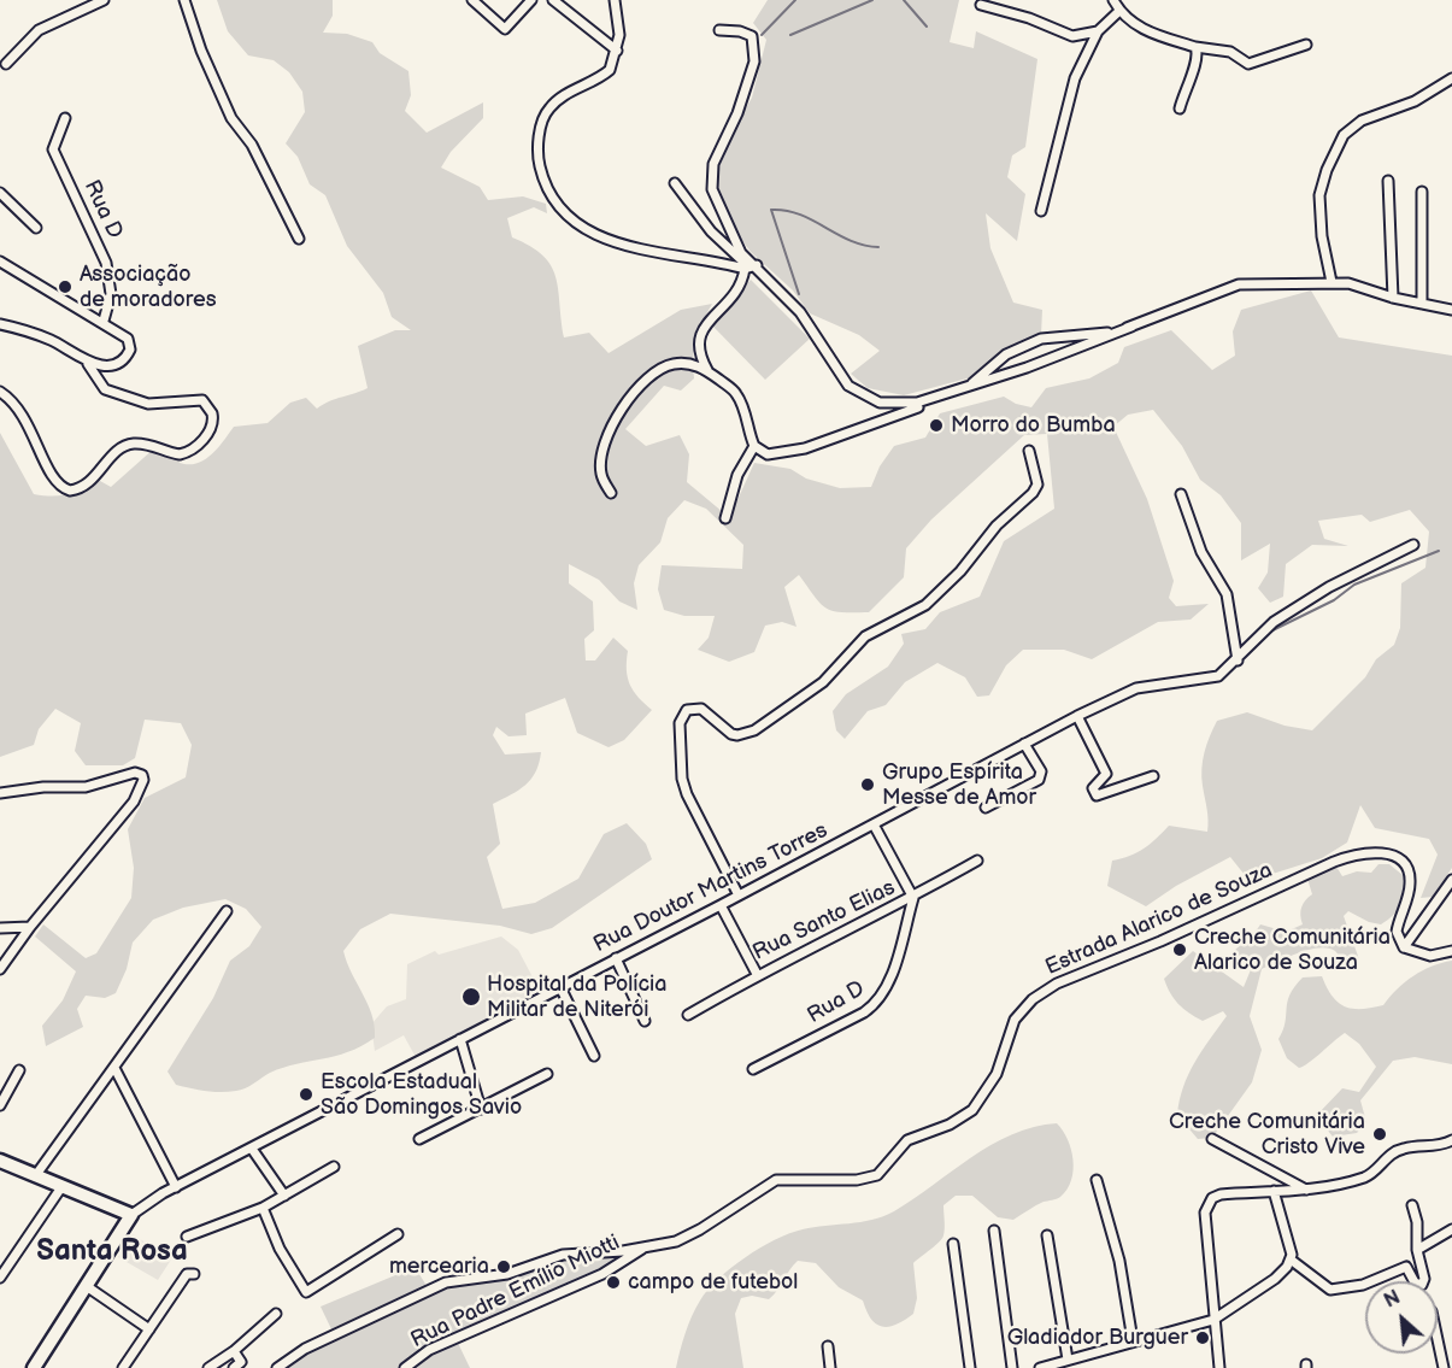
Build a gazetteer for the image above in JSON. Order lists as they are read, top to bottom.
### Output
{
  "streets": {
    "street": [
      "Rua D",
      "Rua Doutor Martins Torres",
      "Estrada Alarico de Souza",
      "Rua Santo Elias",
      "Rua Padre Emílio Miotti"
    ]
  },
  "crossings": [
    ["Rua D", "Rua Santo Elias"],
    ["Estrada Alarico de Souza", "Rua Padre Emílio Miotti"]
  ],
  "districts": ["Santa Rosa"],
  "places": [
    "Associação de moradores",
    "Morro do Bumba",
    "Grupo Espírita Messe de Amor",
    "Creche Comunitária Alarico de Souza",
    "Hospital da Polícia Militar de Niterói",
    "Escola Estadual São Domingos Savio",
    "Creche Comunitária Cristo Vive",
    "mercearia",
    "campo de futebol",
    "Gladiador Burguer"
  ],
  "north": "top left"
}
